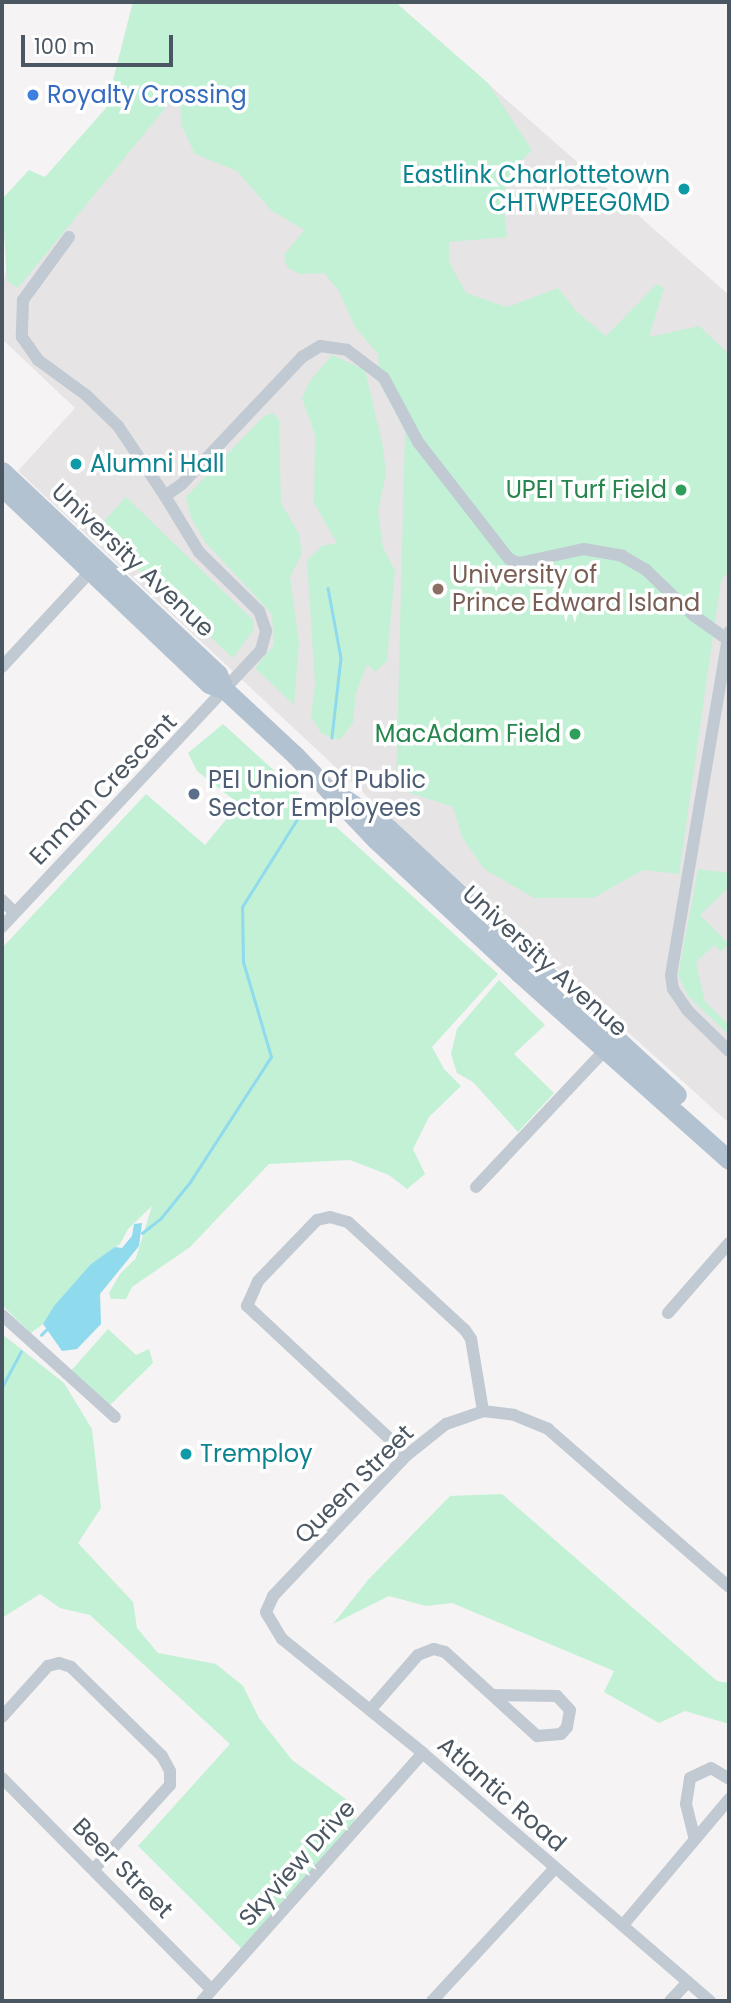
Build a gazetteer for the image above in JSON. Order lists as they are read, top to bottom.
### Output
{
  "streets": {
    "main road": ["University Avenue"],
    "street": [
      "Enman Crescent",
      "Queen Street",
      "Atlantic Road",
      "Skyview Drive",
      "Beer Street"
    ]
  },
  "crossings": [
    ["University Avenue", "Enman Crescent"],
    ["Queen Street", "Atlantic Road"],
    ["Atlantic Road", "Skyview Drive"],
    ["Skyview Drive", "Beer Street"]
  ],
  "places": [
    "Royalty Crossing",
    "Eastlink Charlottetown CHTWPEEG0MD",
    "Alumni Hall",
    "UPEI Turf Field",
    "University of Prince Edward Island",
    "MacAdam Field",
    "PEI Union Of Public Sector Employees",
    "Tremploy"
  ],
  "scale_bar": "100 m"
}
